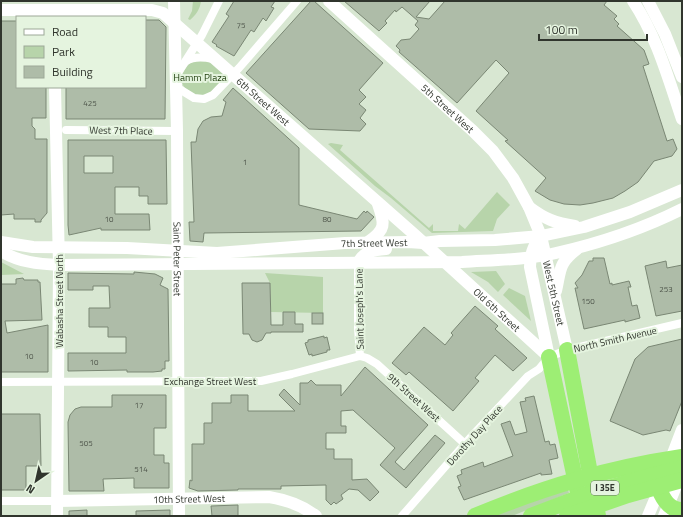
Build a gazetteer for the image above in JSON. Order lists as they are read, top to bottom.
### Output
{
  "streets": {
    "highway": ["I 35E"],
    "main road": [
      "6th Street West",
      "5th Street West",
      "7th Street West",
      "Saint Peter Street",
      "West 5th Street",
      "Wabasha Street North",
      "Old 6th Street",
      "10th Street West"
    ],
    "street": [
      "West 7th Place",
      "Saint Joseph's Lane",
      "North Smith Avenue",
      "Exchange Street West",
      "9th Street West",
      "Dorothy Day Place"
    ]
  },
  "crossings": [
    ["6th Street West", "7th Street West"],
    ["6th Street West", "Saint Peter Street"],
    ["6th Street West", "Old 6th Street"],
    ["5th Street West", "7th Street West"],
    ["5th Street West", "West 5th Street"],
    ["West 7th Place", "Saint Peter Street"],
    ["7th Street West", "Saint Peter Street"],
    ["7th Street West", "West 5th Street"],
    ["7th Street West", "Wabasha Street North"],
    ["7th Street West", "Saint Joseph's Lane"],
    ["7th Street West", "Old 6th Street"],
    ["Saint Peter Street", "Exchange Street West"],
    ["Saint Peter Street", "10th Street West"],
    ["West 5th Street", "Old 6th Street"],
    ["West 5th Street", "North Smith Avenue"],
    ["West 5th Street", "Dorothy Day Place"],
    ["Wabasha Street North", "Exchange Street West"],
    ["Wabasha Street North", "10th Street West"],
    ["Saint Joseph's Lane", "Exchange Street West"],
    ["Saint Joseph's Lane", "9th Street West"],
    ["Old 6th Street", "North Smith Avenue"],
    ["Old 6th Street", "Dorothy Day Place"],
    ["North Smith Avenue", "Dorothy Day Place"],
    ["Exchange Street West", "9th Street West"],
    ["9th Street West", "Dorothy Day Place"]
  ],
  "parks": ["Hamm Plaza"],
  "house_numbers": [
    "75",
    "425",
    "1",
    "10",
    "80",
    "253",
    "150",
    "10",
    "10",
    "17",
    "505",
    "514"
  ],
  "legend": ["Road", "Park", "Building"],
  "scale_bar": "100 m",
  "north": "bottom left"
}
